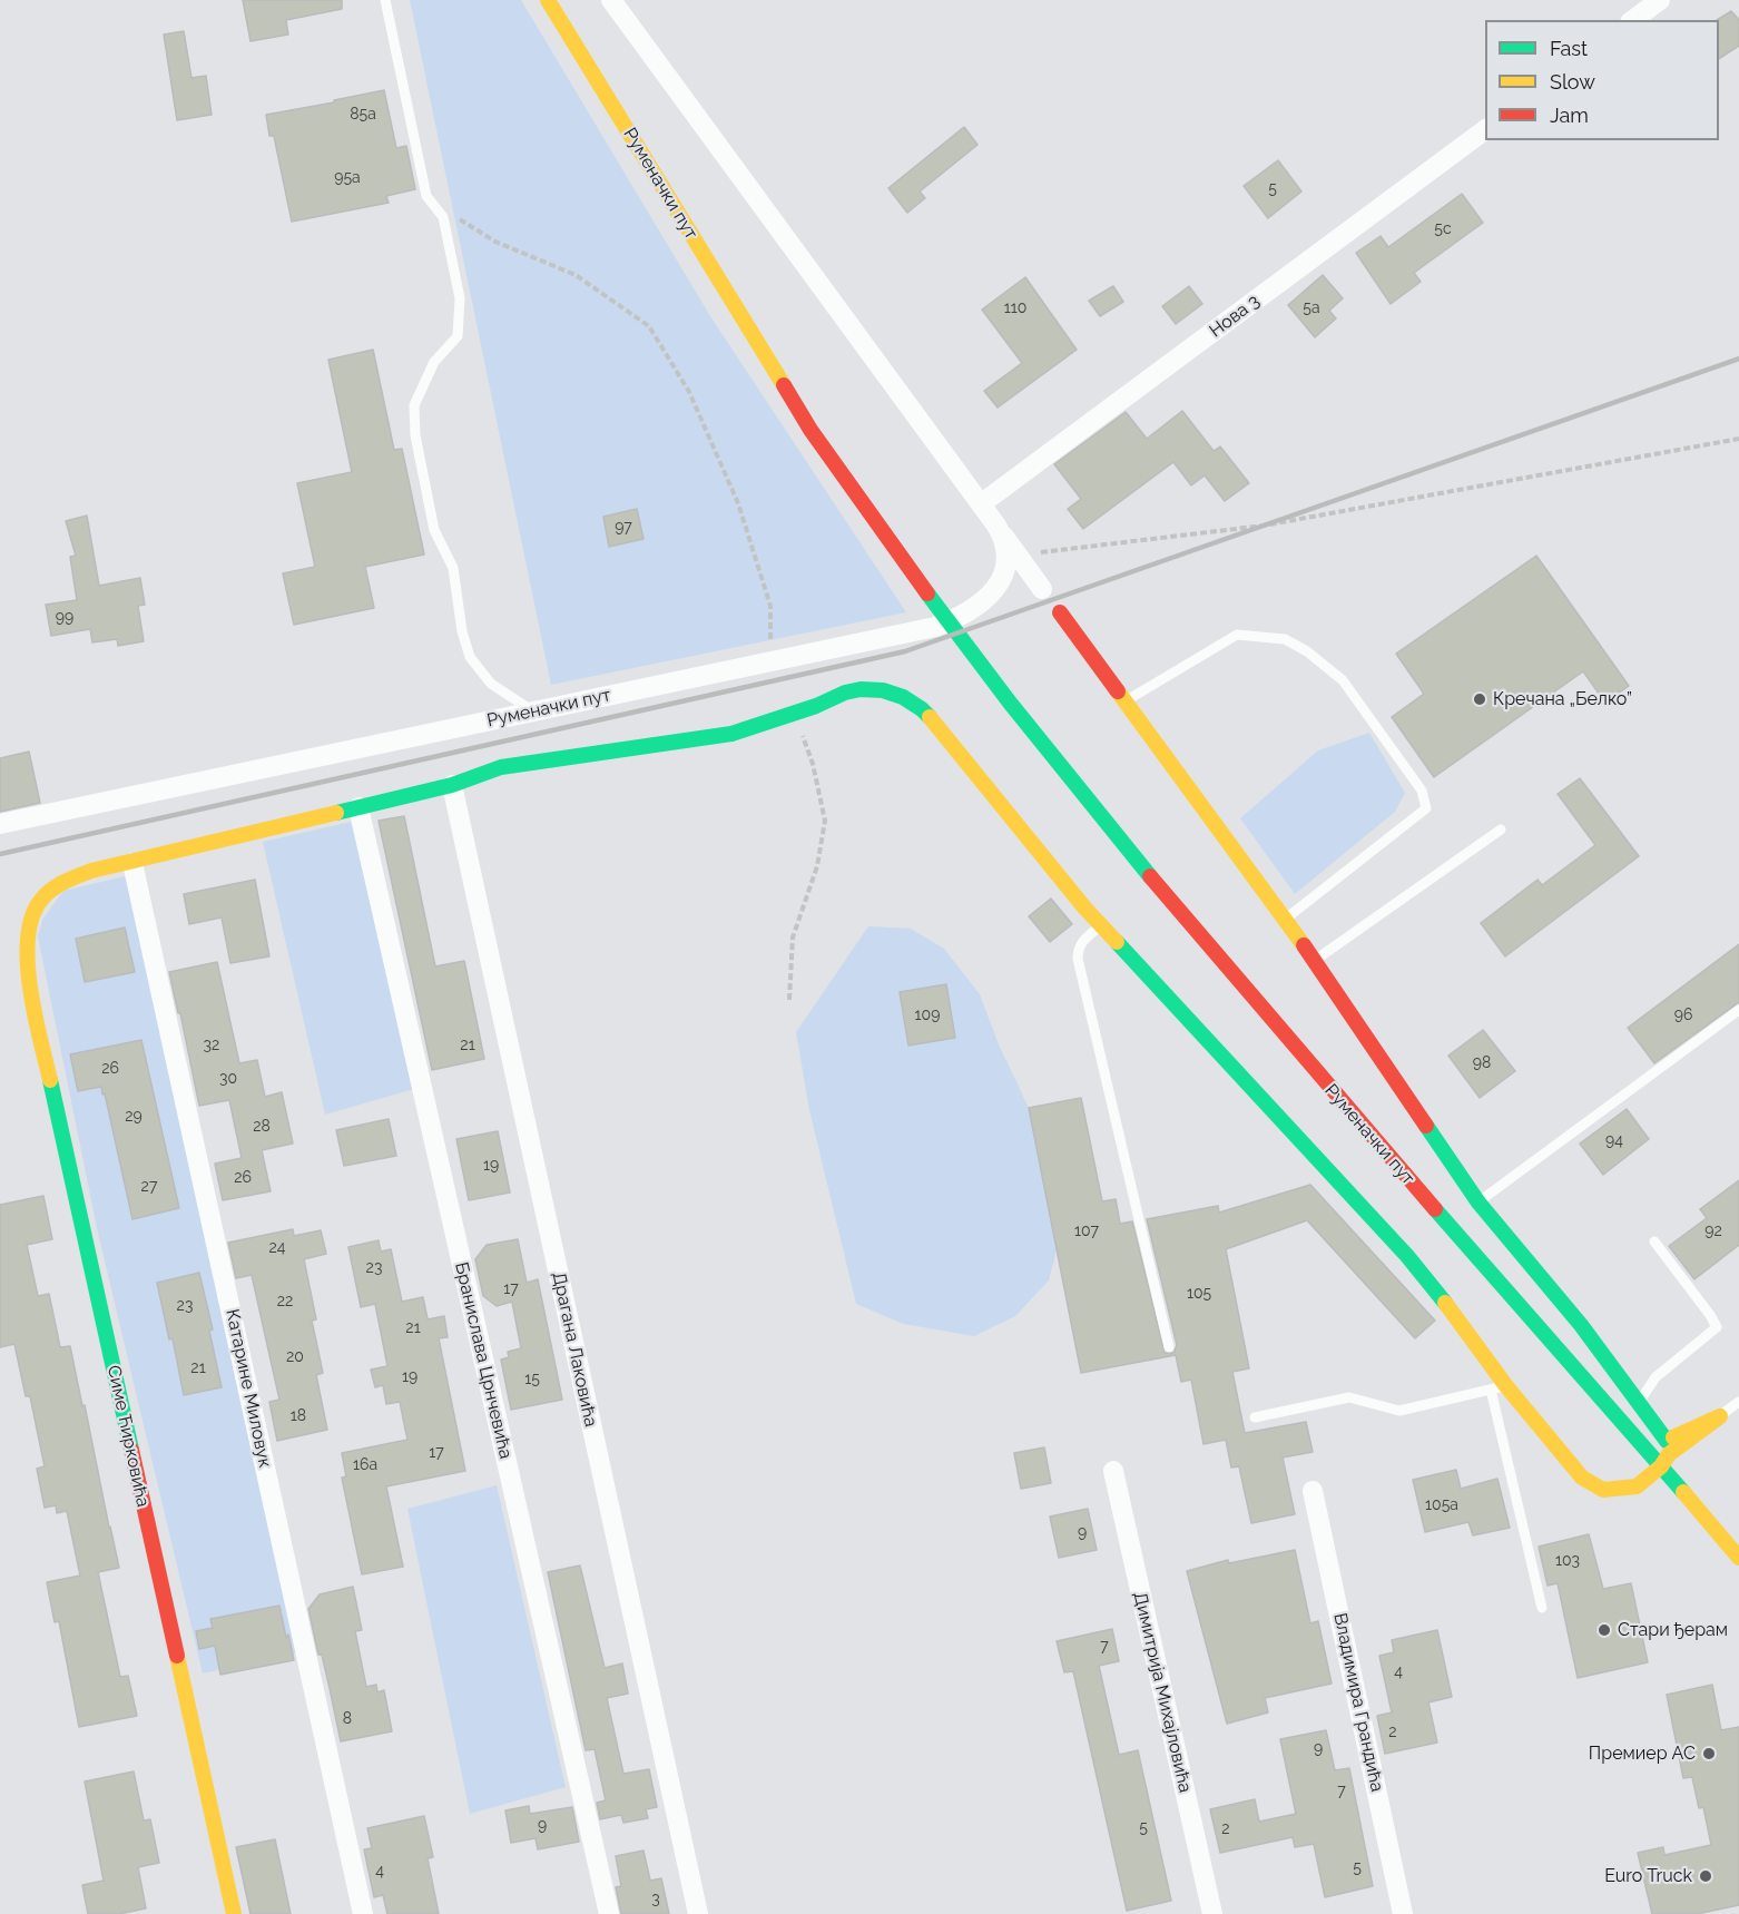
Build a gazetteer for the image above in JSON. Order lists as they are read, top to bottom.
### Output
{
  "streets": {
    "street": [
      "Руменачки пут",
      "Нова 3",
      "Драгана Лаковића",
      "Бранислава Црнчевића",
      "Катарине Миловук",
      "Симе Ћирковића",
      "Димитрија Михајловића",
      "Владимира Грандића"
    ]
  },
  "crossings": [
    ["Руменачки пут", "Нова 3"],
    ["Руменачки пут", "Симе Ћирковића"],
    ["Драгана Лаковића", "Симе Ћирковића"],
    ["Бранислава Црнчевића", "Симе Ћирковића"],
    ["Катарине Миловук", "Симе Ћирковића"]
  ],
  "places": [
    "Кречана „Белко”",
    "Стари ђерам",
    "Премиер АС",
    "Euro Truck"
  ],
  "house_numbers": [
    "85a",
    "95a",
    "5",
    "5c",
    "110",
    "5a",
    "97",
    "99",
    "109",
    "96",
    "32",
    "21",
    "98",
    "26",
    "30",
    "29",
    "28",
    "94",
    "19",
    "26",
    "27",
    "107",
    "92",
    "24",
    "23",
    "17",
    "105",
    "22",
    "23",
    "21",
    "20",
    "21",
    "19",
    "15",
    "18",
    "17",
    "16a",
    "105a",
    "9",
    "103",
    "7",
    "4",
    "8",
    "2",
    "9",
    "7",
    "9",
    "5",
    "2",
    "5",
    "4",
    "3"
  ],
  "legend": ["Fast", "Slow", "Jam"]
}
